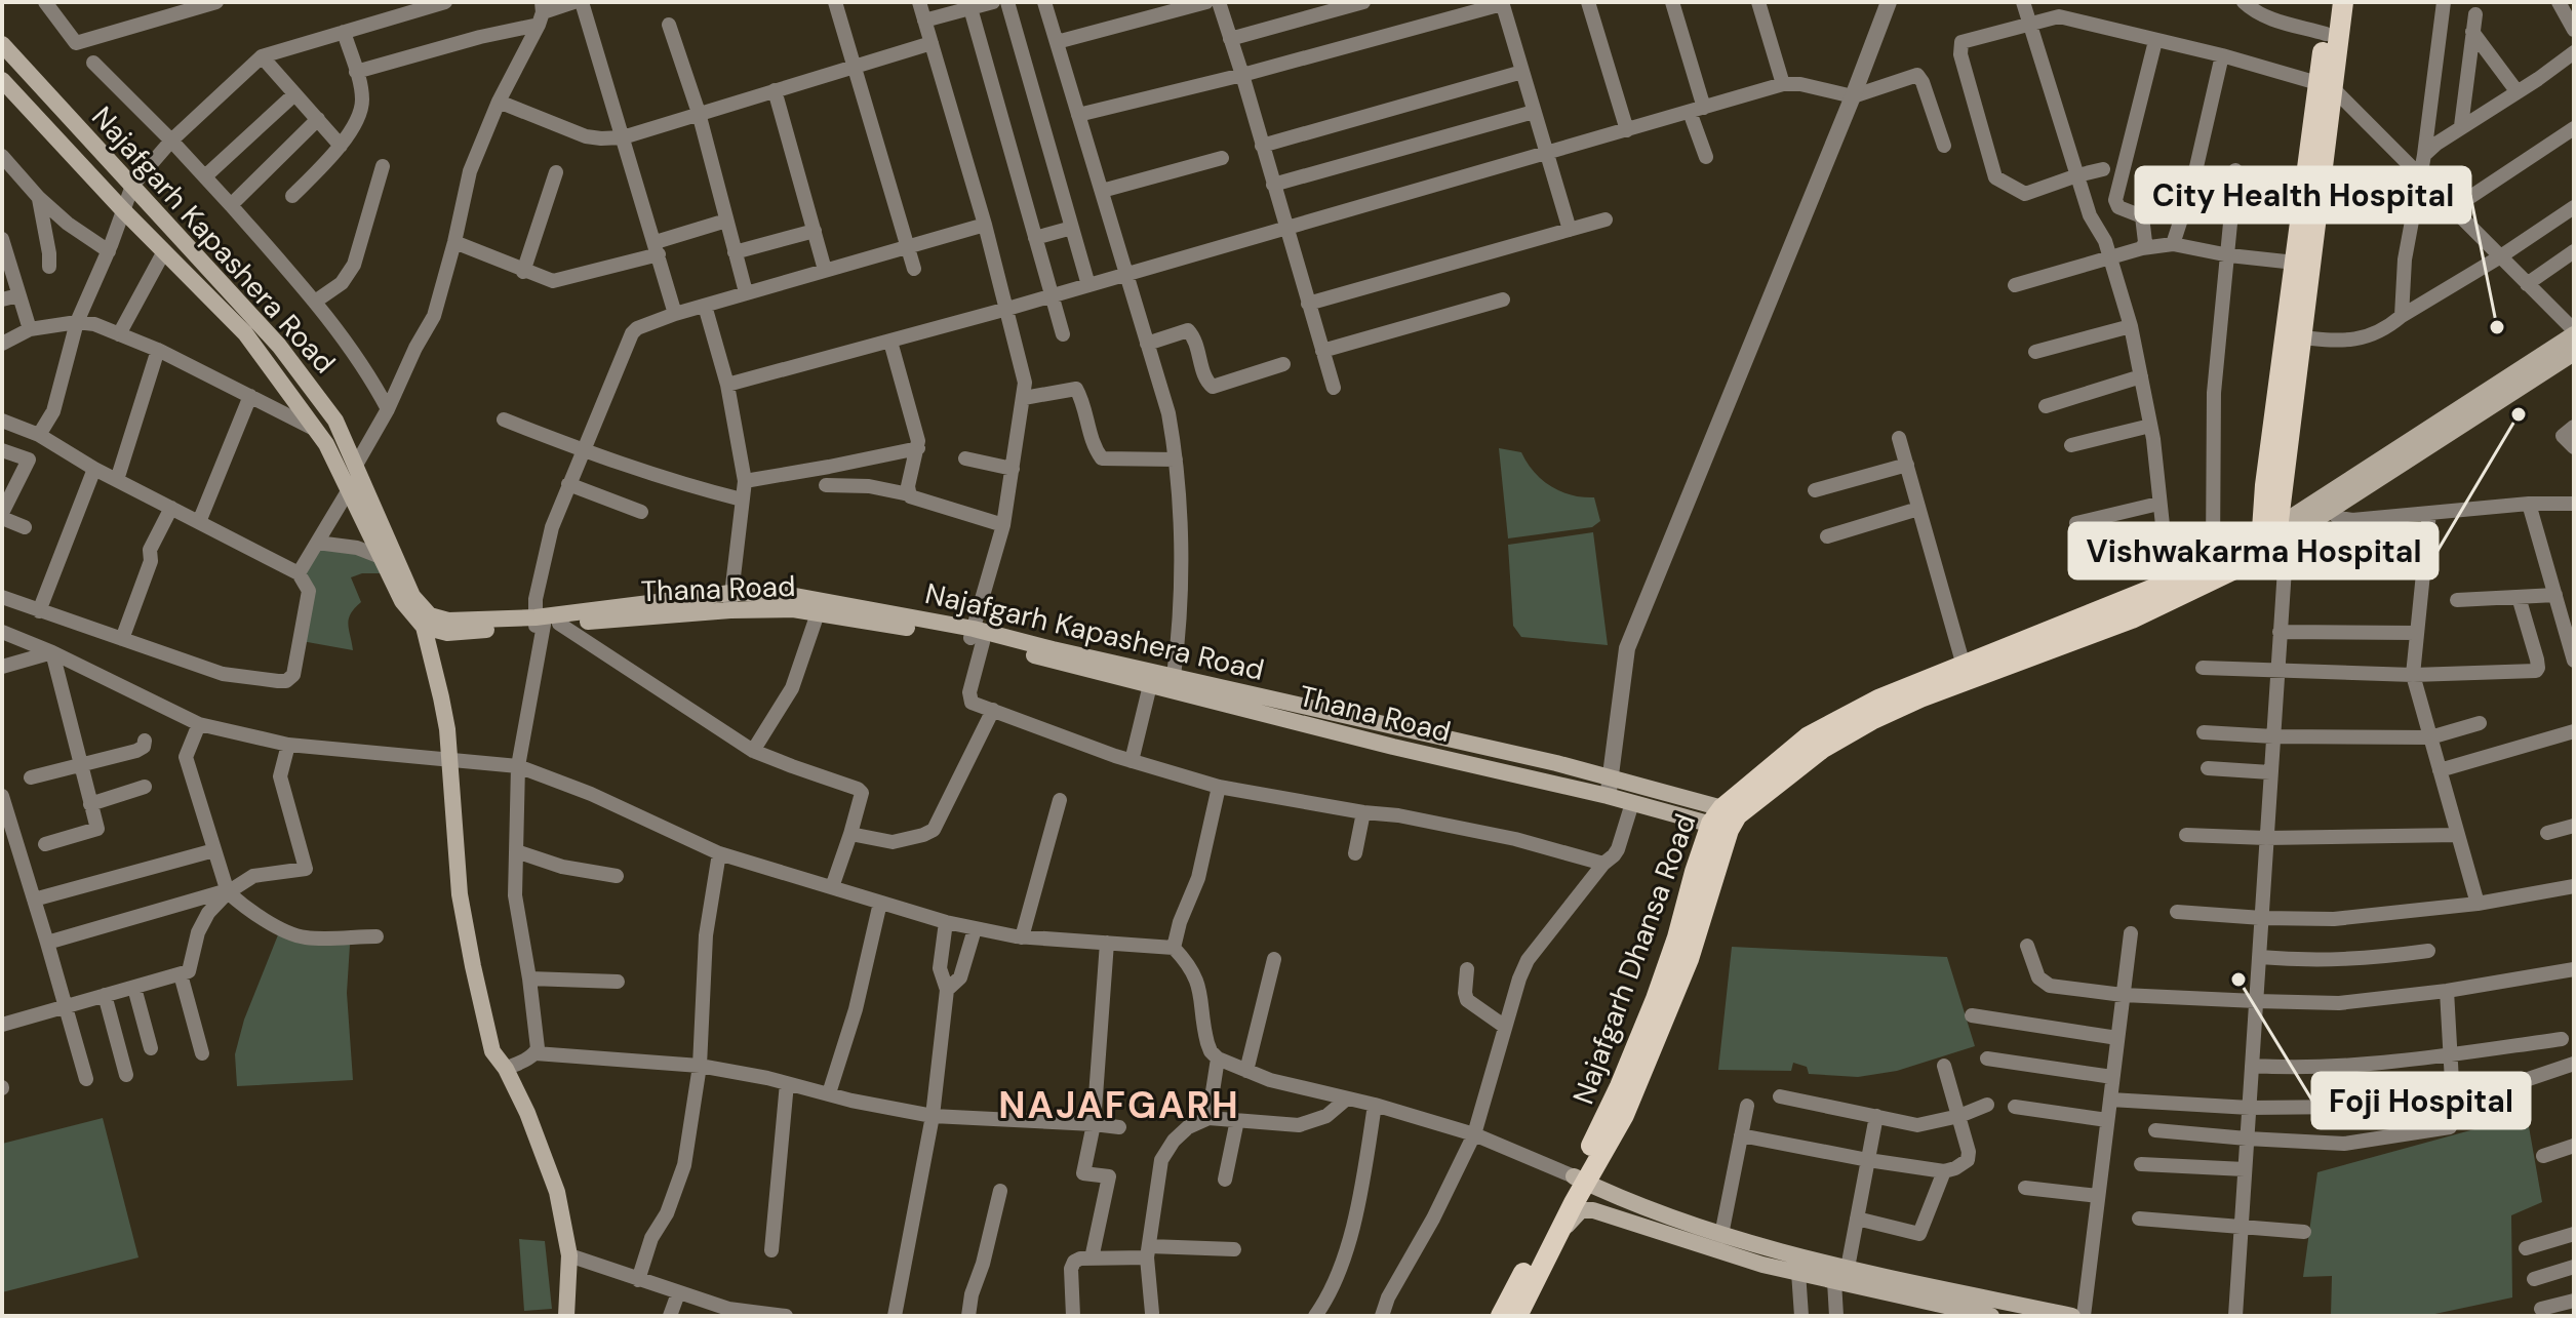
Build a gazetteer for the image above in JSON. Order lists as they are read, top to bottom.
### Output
{
  "streets": {
    "main road": ["Najafgarh Kapashera Road", "Thana Road", "Najafgarh Dhansa Road"]
  },
  "crossings": [
    ["Najafgarh Kapashera Road", "Thana Road"],
    ["Najafgarh Kapashera Road", "Najafgarh Dhansa Road"],
    ["Thana Road", "Najafgarh Dhansa Road"]
  ],
  "districts": ["NAJAFGARH"],
  "places": ["City Health Hospital", "Vishwakarma Hospital", "Foji Hospital"]
}
